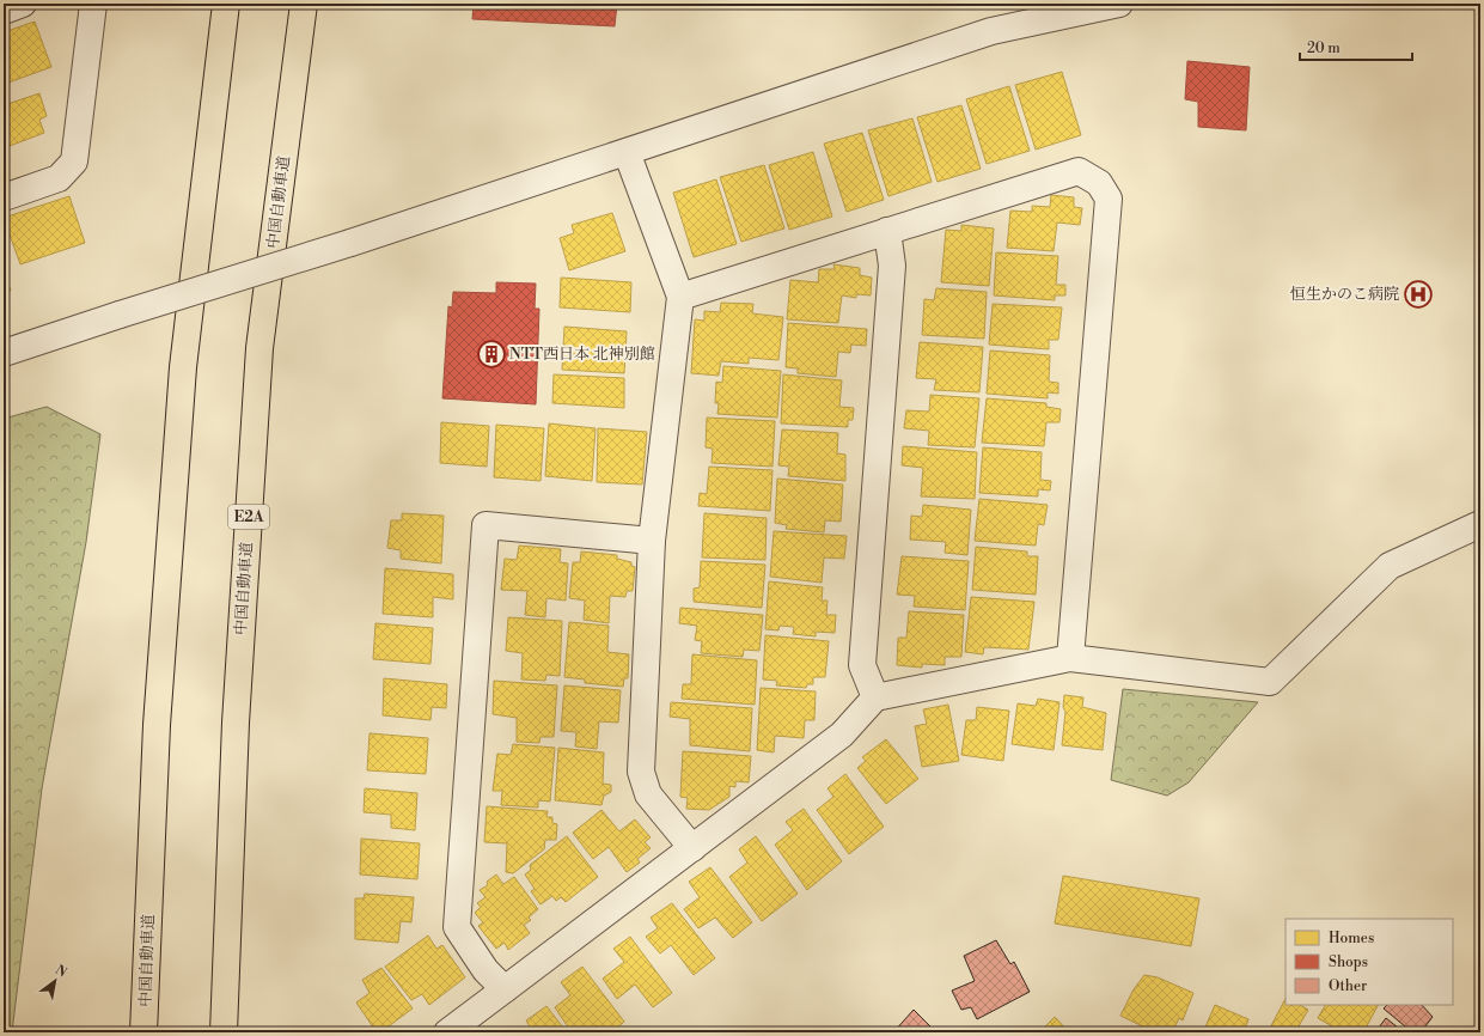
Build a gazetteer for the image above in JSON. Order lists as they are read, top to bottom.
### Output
{
  "streets": {
    "highway": ["中国自動車道", "E2A"]
  },
  "places": {
    "hospital": ["恒生かのこ病院"],
    "building": ["NTT西日本 北神別館"]
  },
  "legend": ["Homes", "Shops", "Other"],
  "scale_bar": "20 m",
  "north": "top right"
}
